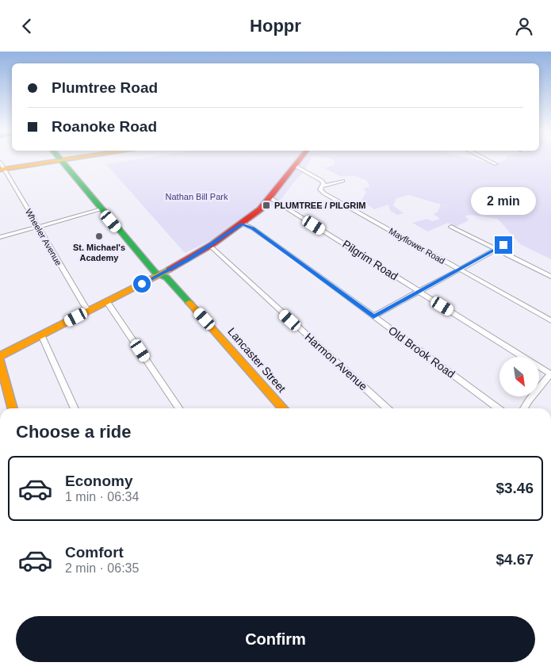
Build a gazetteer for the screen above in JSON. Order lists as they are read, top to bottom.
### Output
{
  "streets": {
    "street": [
      "Wheeler Avenue",
      "Mayflower Road",
      "Pilgrim Road",
      "Old Brook Road",
      "Lancaster Street",
      "Harmon Avenue"
    ]
  },
  "parks": ["Nathan Bill Park"],
  "places": {
    "transit": ["PLUMTREE / PILGRIM"],
    "other": ["St. Michael's Academy"]
  },
  "north": "bottom right",
  "page": {
    "header": "Hoppr",
    "banner": ["Plumtree Road", "Roanoke Road"],
    "bubble": "2 min",
    "heading": "Choose a ride",
    "list": [
      {
        "name": "Economy",
        "note": "1 min · 06:34",
        "value": "$3.46"
      },
      {
        "name": "Comfort",
        "note": "2 min · 06:35",
        "value": "$4.67"
      }
    ],
    "buttons": "Confirm"
  }
}
